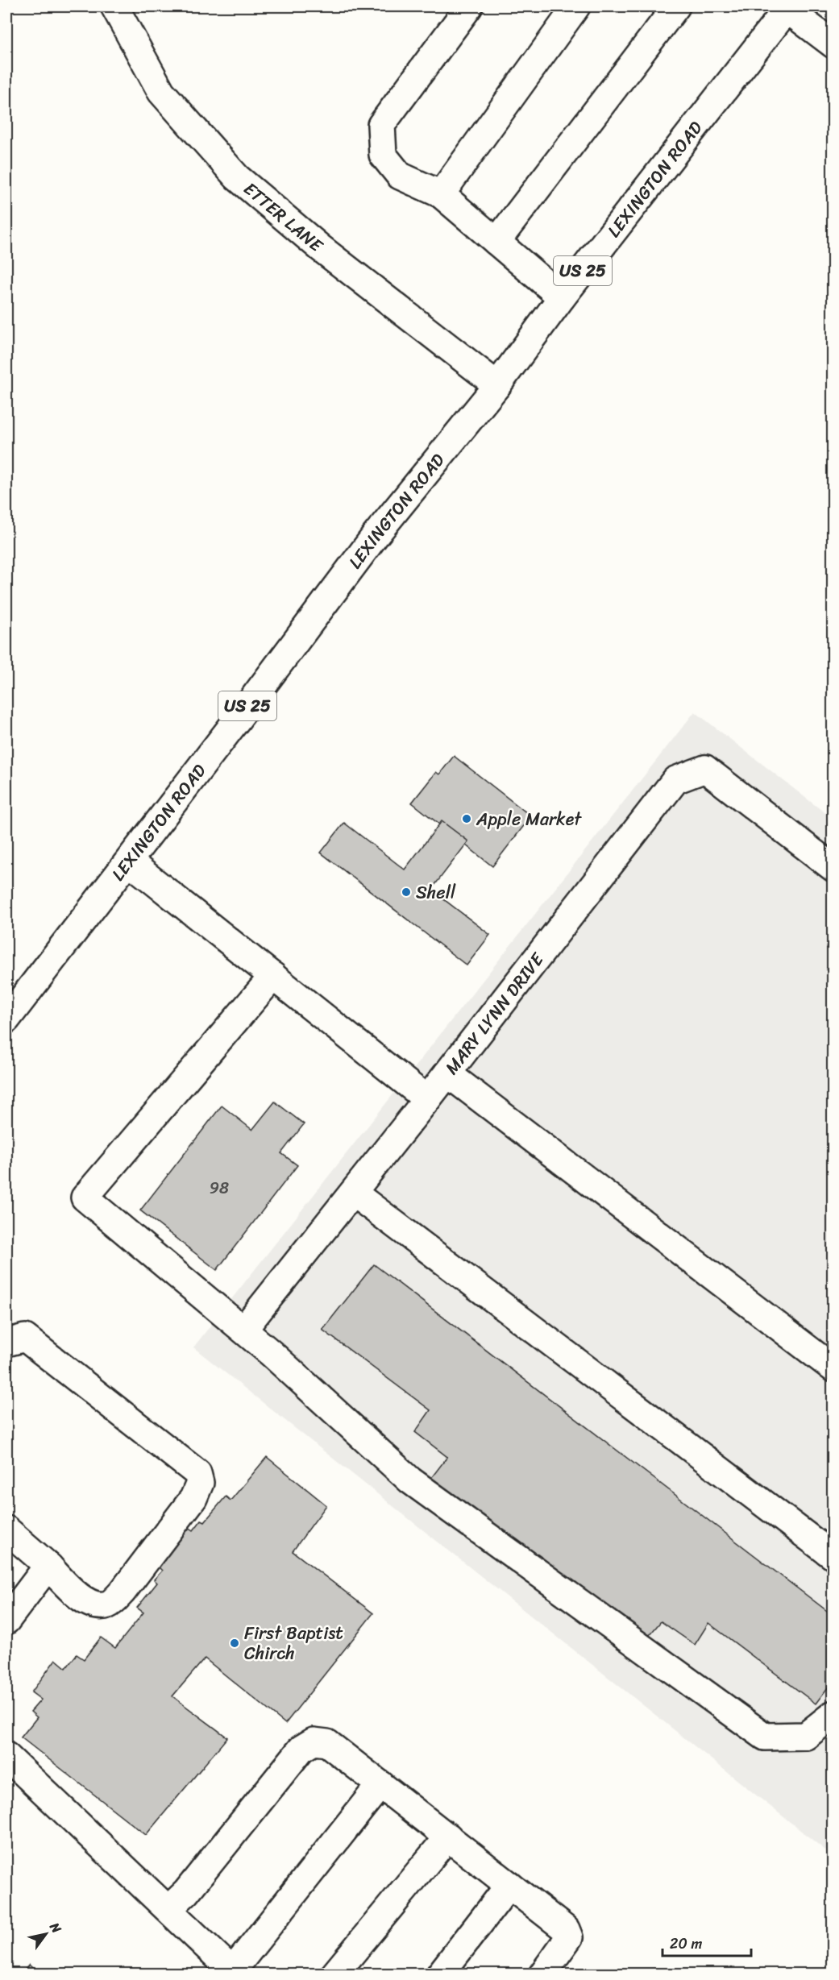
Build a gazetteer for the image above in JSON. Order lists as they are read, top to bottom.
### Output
{
  "streets": {
    "street": [
      "LEXINGTON ROAD",
      "ETTER LANE",
      "US 25",
      "MARY LYNN DRIVE"
    ]
  },
  "crossings": [
    ["LEXINGTON ROAD", "ETTER LANE"]
  ],
  "places": ["Apple Market", "Shell", "First Baptist Chirch"],
  "house_numbers": ["98"],
  "scale_bar": "20 m",
  "north": "top right"
}
